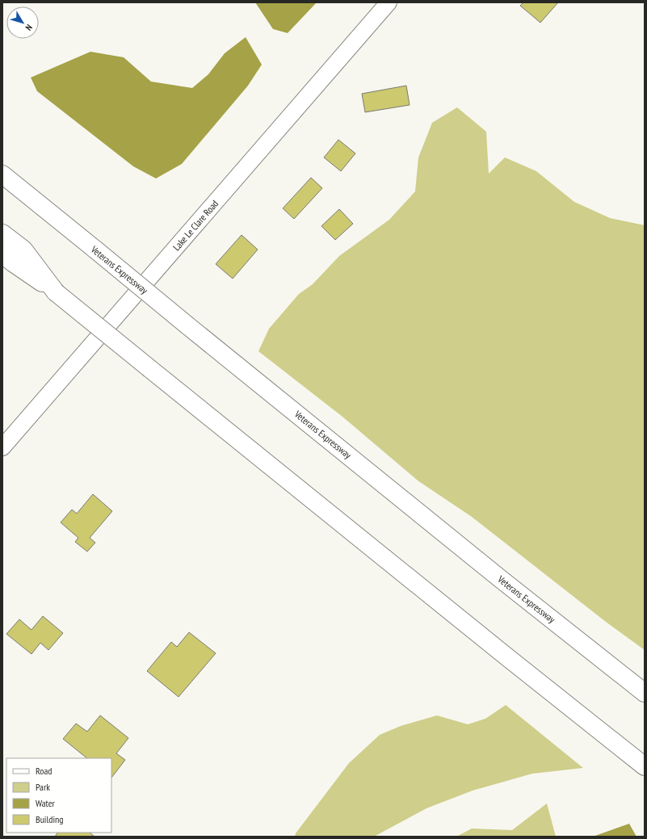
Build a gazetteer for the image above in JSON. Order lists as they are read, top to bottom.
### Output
{
  "streets": {
    "highway": ["Veterans Expressway"],
    "street": ["Lake Le Clare Road"]
  },
  "legend": [
    "Road",
    "Park",
    "Water",
    "Building"
  ],
  "north": "bottom right"
}
